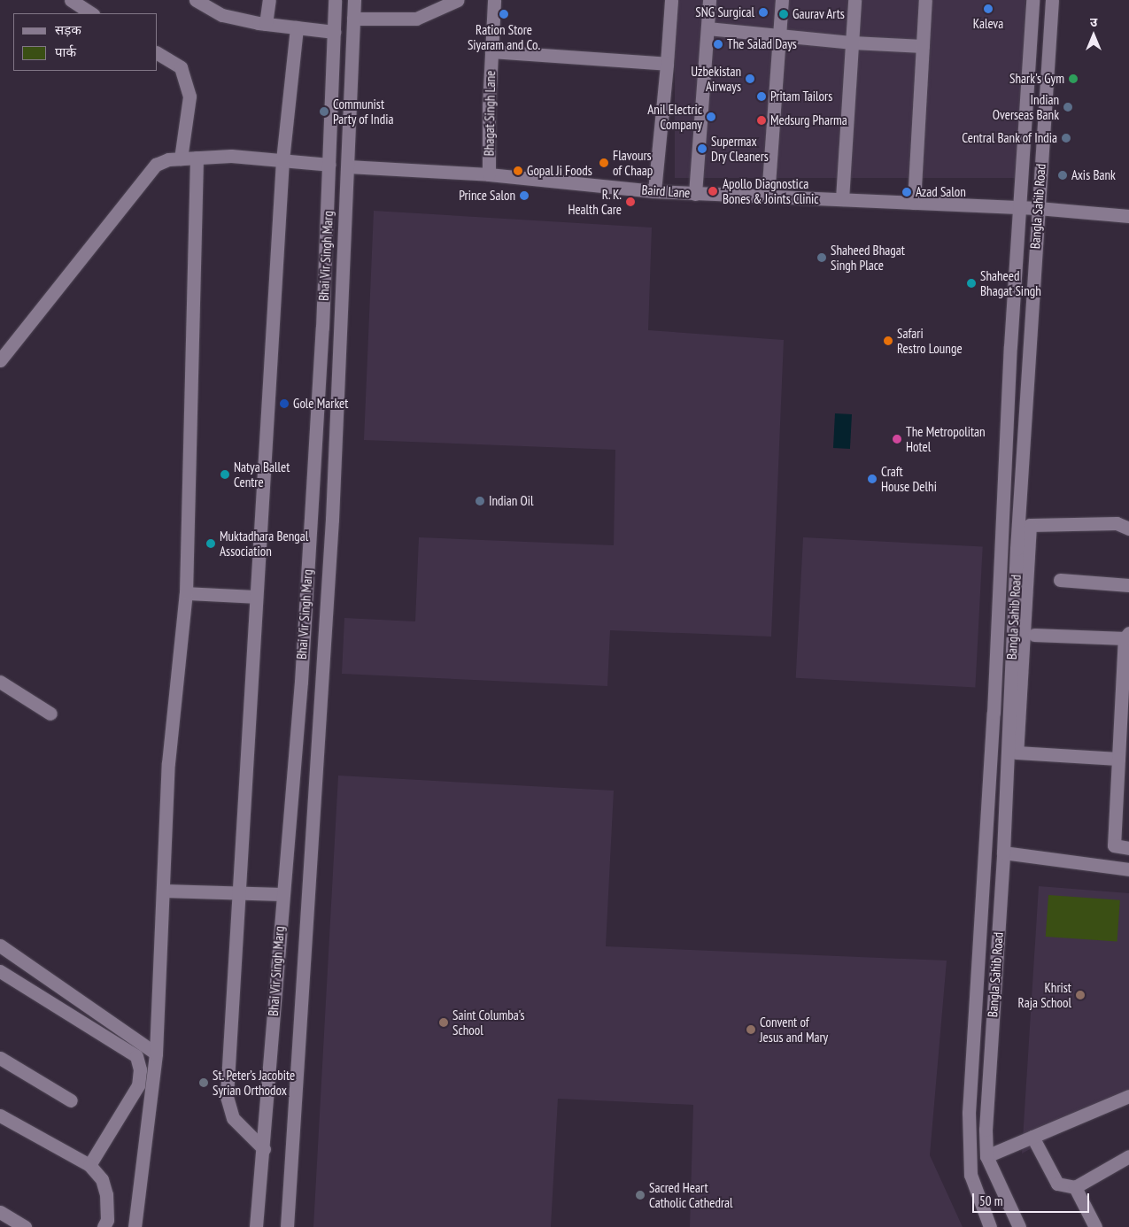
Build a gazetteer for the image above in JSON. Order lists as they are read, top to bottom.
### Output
{
  "streets": {
    "street": [
      "Bhagat Singh Lane",
      "Baird Lane",
      "Bangla Sahib Road",
      "Bhai Vir Singh Marg"
    ]
  },
  "crossings": [
    ["Bhagat Singh Lane", "Baird Lane"],
    ["Baird Lane", "Bangla Sahib Road"],
    ["Baird Lane", "Bhai Vir Singh Marg"]
  ],
  "places": [
    "Kaleva",
    "SNG Surgical",
    "Ration Store Siyaram and Co.",
    "Gaurav Arts",
    "The Salad Days",
    "Uzbekistan Airways",
    "Shark's Gym",
    "Pritam Tailors",
    "Indian Overseas Bank",
    "Communist Party of India",
    "Anil Electric Company",
    "Medsurg Pharma",
    "Central Bank of India",
    "Supermax Dry Cleaners",
    "Flavours of Chaap",
    "Gopal Ji Foods",
    "Axis Bank",
    "Apollo Diagnostica Bones & Joints Clinic",
    "Azad Salon",
    "Prince Salon",
    "R. K. Health Care",
    "Shaheed Bhagat Singh Place",
    "Shaheed Bhagat Singh",
    "Safari Restro Lounge",
    "Gole Market",
    "The Metropolitan Hotel",
    "Natya Ballet Centre",
    "Craft House Delhi",
    "Indian Oil",
    "Muktadhara Bengal Association",
    "Khrist Raja School",
    "Saint Columba's School",
    "Convent of Jesus and Mary",
    "St. Peter’s Jacobite Syrian Orthodox",
    "Sacred Heart Catholic Cathedral"
  ],
  "legend": ["सड़क", "पार्क"],
  "scale_bar": "50 m",
  "north": "top"
}
